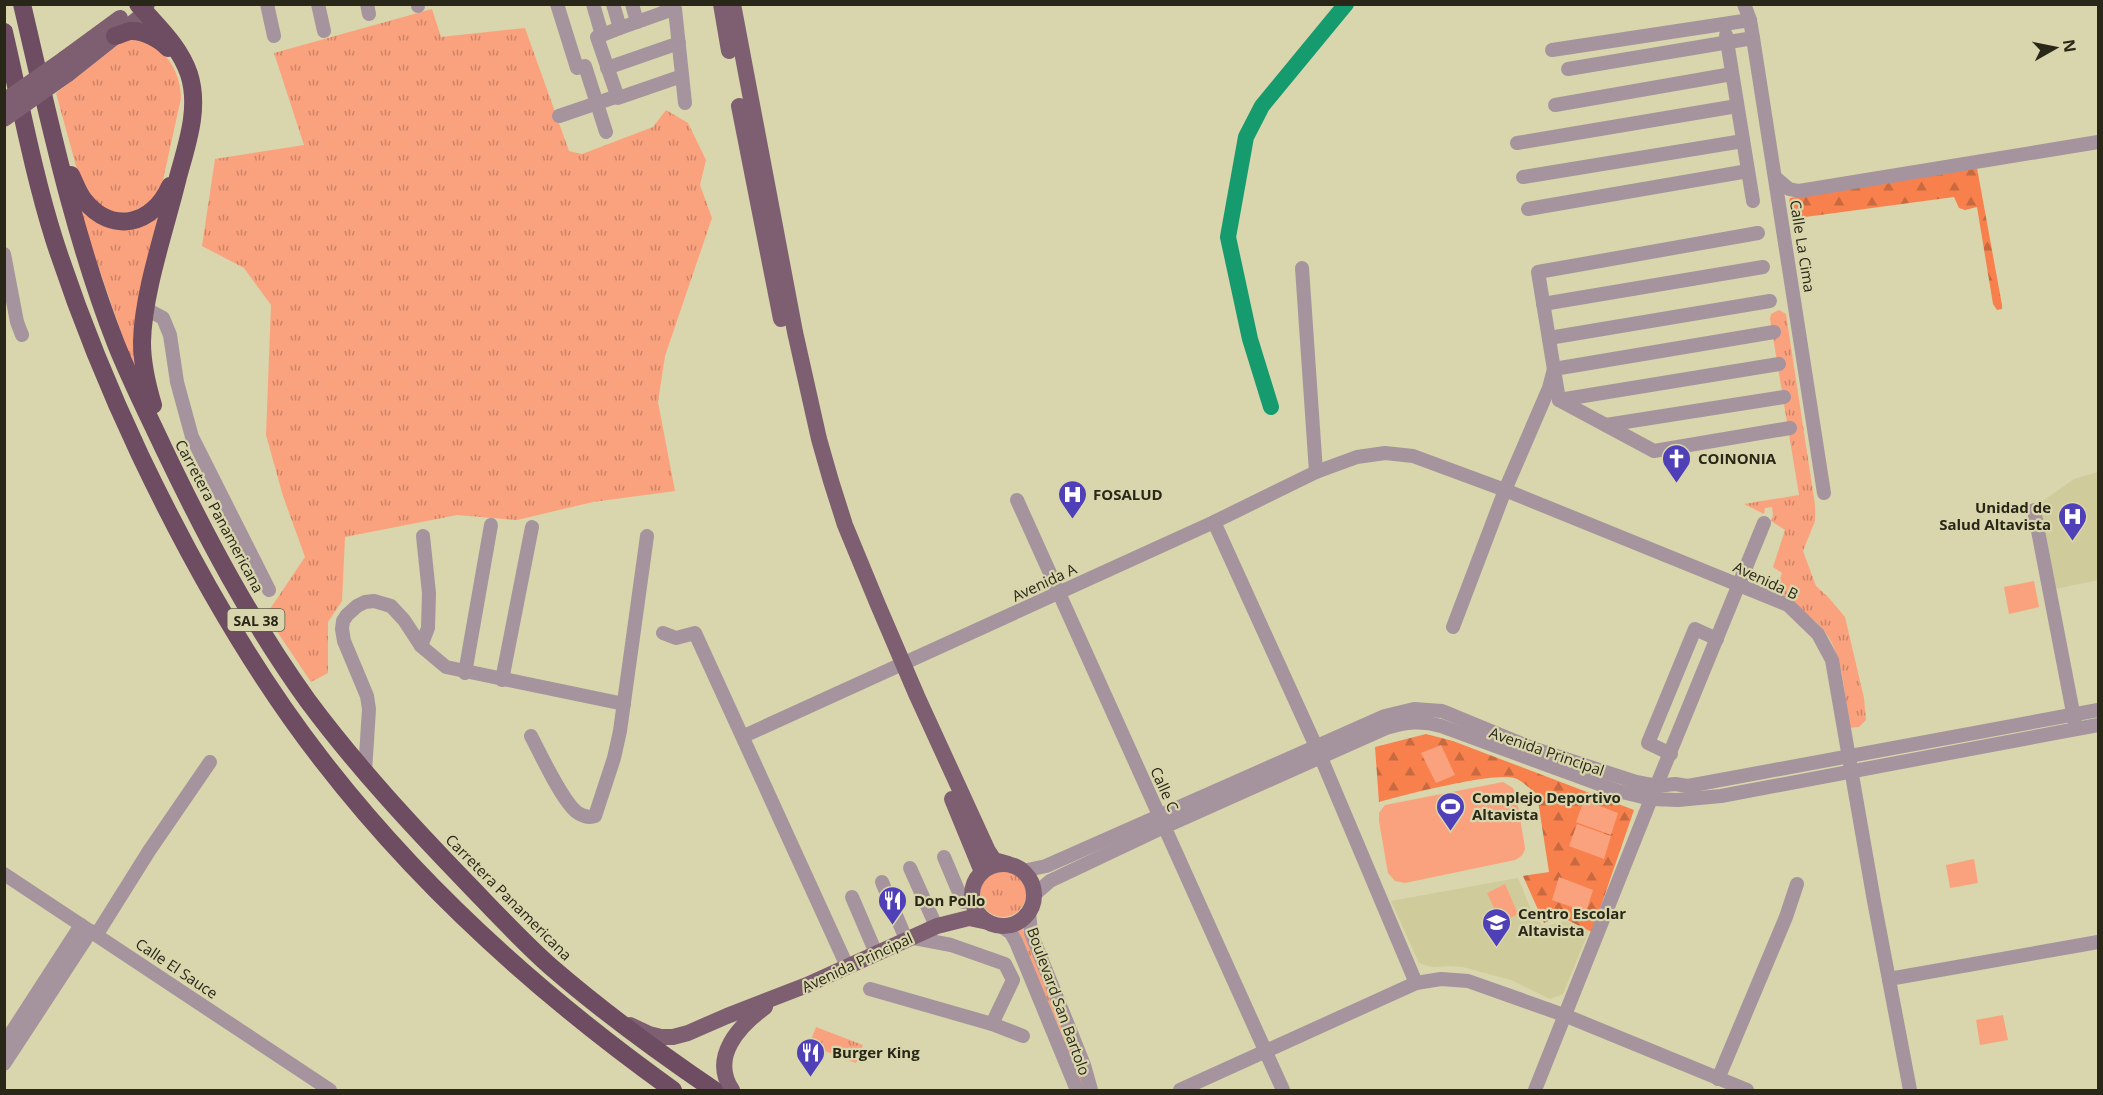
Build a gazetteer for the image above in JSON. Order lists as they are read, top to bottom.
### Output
{
  "streets": {
    "highway": ["Carretera Panamericana", "SAL 38"],
    "main road": ["Avenida Principal"],
    "street": [
      "Calle La Cima",
      "Avenida B",
      "Avenida A",
      "Calle C",
      "Calle El Sauce",
      "Boulevard San Bartolo"
    ]
  },
  "crossings": [
    ["Carretera Panamericana", "Avenida Principal"],
    ["Avenida B", "Avenida A"],
    ["Avenida B", "Avenida Principal"],
    ["Avenida A", "Calle C"],
    ["Avenida Principal", "Calle C"],
    ["Avenida Principal", "Boulevard San Bartolo"]
  ],
  "places": {
    "church": ["COINONIA"],
    "hospital": ["FOSALUD", "Unidad de Salud Altavista"],
    "sports": ["Complejo Deportivo Altavista"],
    "restaurant": ["Don Pollo", "Burger King"],
    "school or university": ["Centro Escolar Altavista"]
  },
  "north": "right"
}
